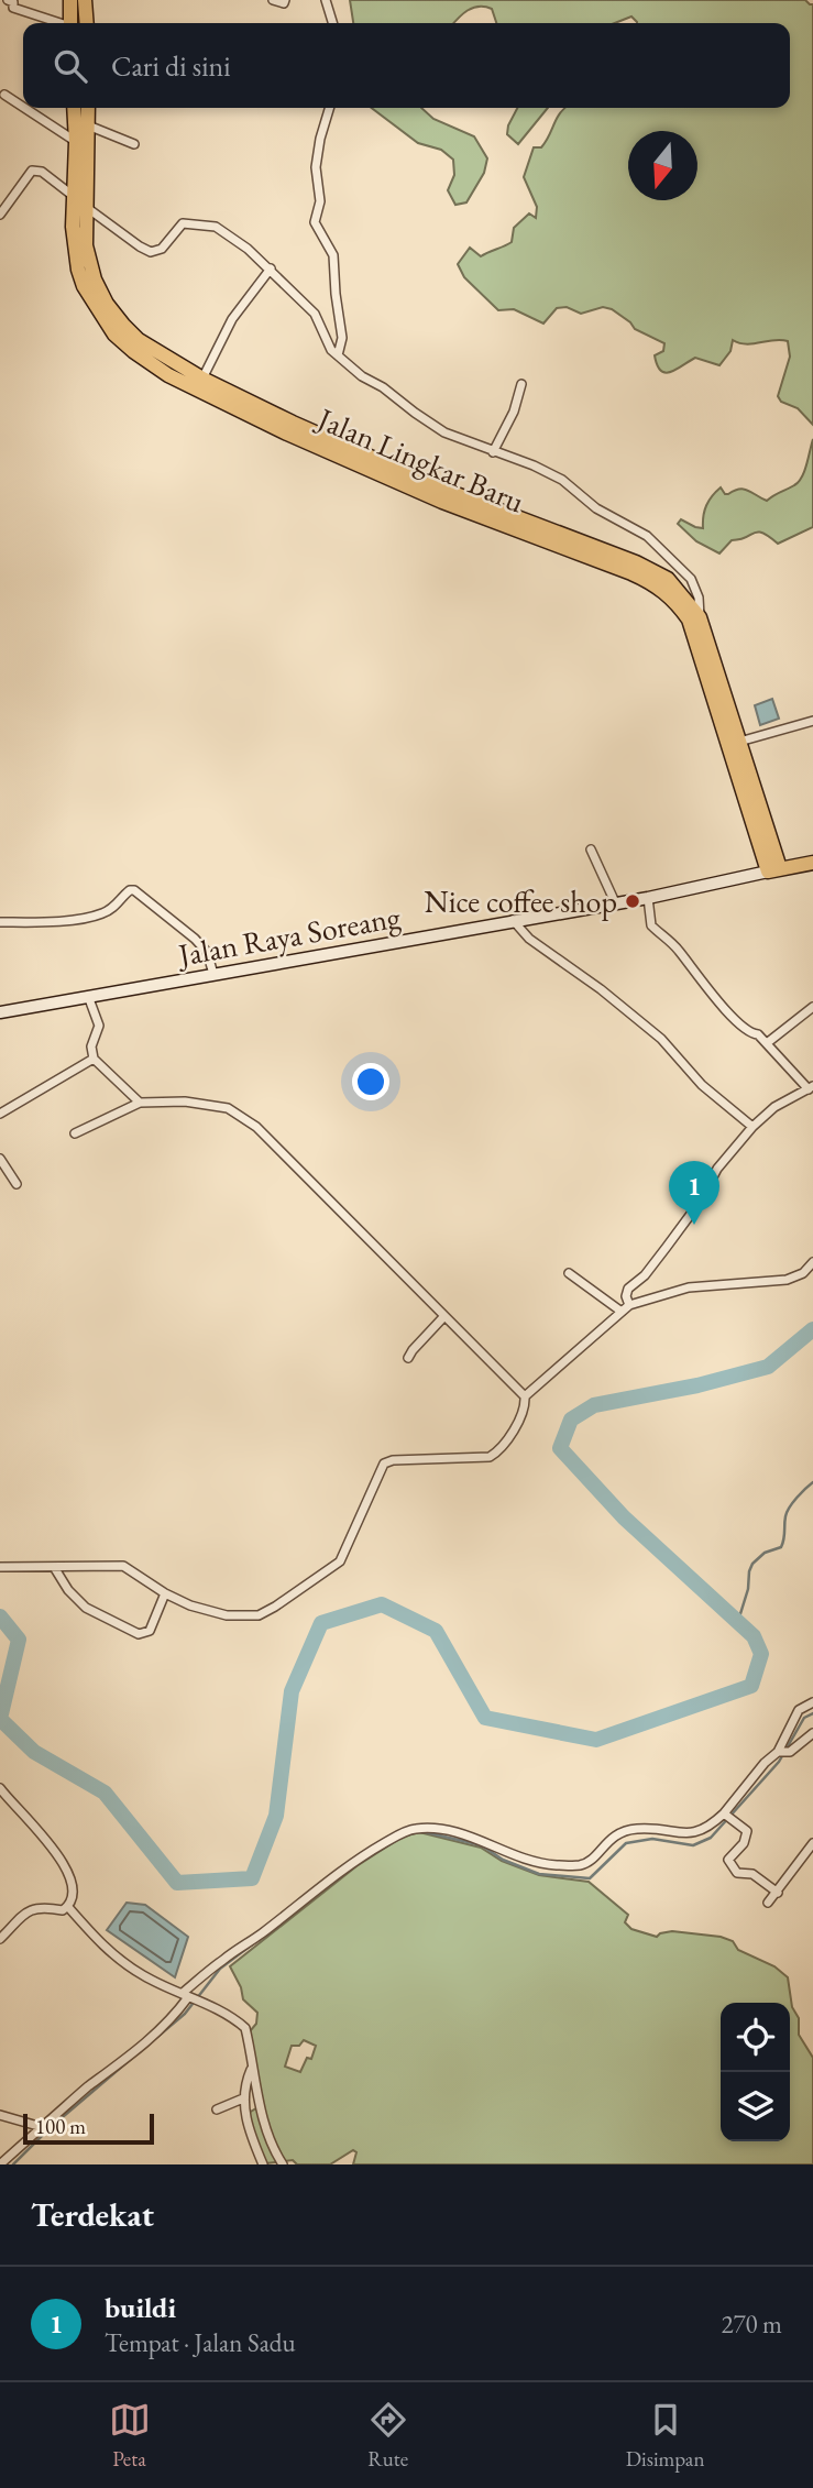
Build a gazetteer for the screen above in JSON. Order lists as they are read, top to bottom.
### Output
{
  "streets": {
    "highway": ["Jalan Lingkar Baru"],
    "main road": ["Jalan Raya Soreang"]
  },
  "crossings": [
    ["Jalan Lingkar Baru", "Jalan Raya Soreang"]
  ],
  "places": ["Nice coffee shop"],
  "scale_bar": "100 m",
  "north": "bottom",
  "page": {
    "search": "Cari di sini",
    "pins": "1",
    "scale": "100 m",
    "heading": "Terdekat",
    "list": [
      {
        "mark": "1",
        "name": "buildi",
        "note": "Tempat · Jalan Sadu",
        "value": "270 m"
      }
    ],
    "nav": ["Peta", "Rute", "Disimpan"]
  }
}
